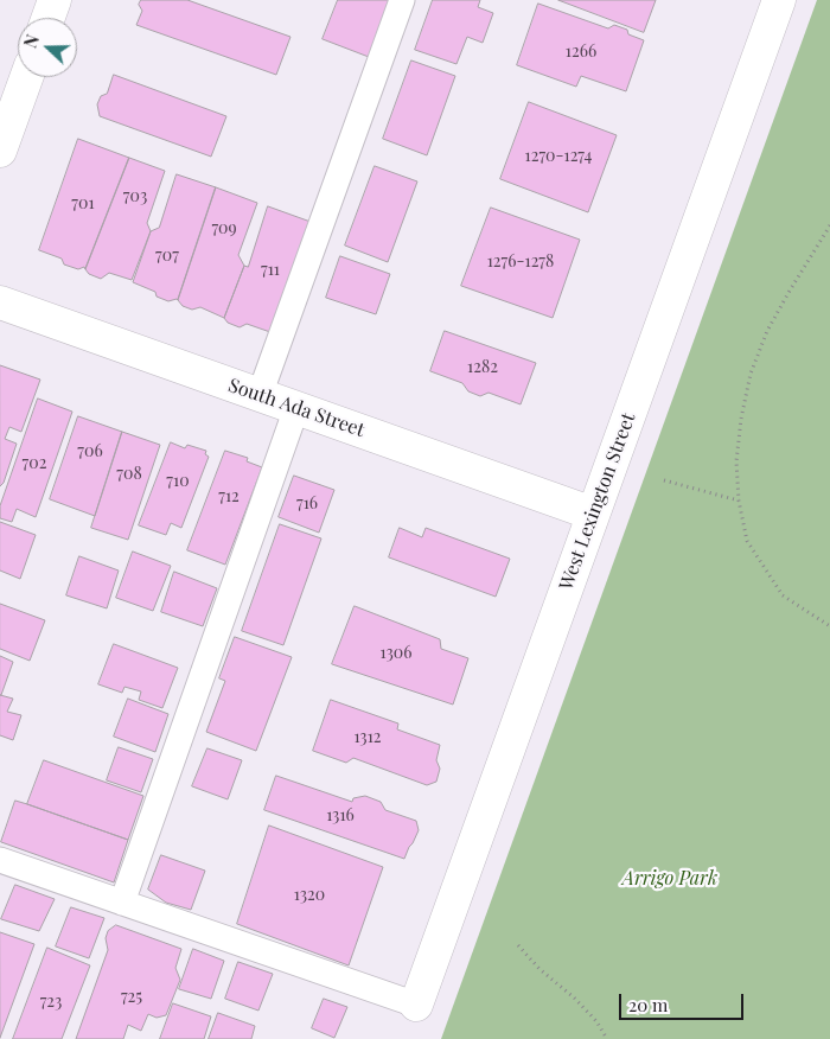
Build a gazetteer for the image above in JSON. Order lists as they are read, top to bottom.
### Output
{
  "streets": {
    "street": ["South Ada Street", "West Lexington Street"]
  },
  "crossings": [
    ["South Ada Street", "West Lexington Street"]
  ],
  "parks": ["Arrigo Park"],
  "house_numbers": [
    "1266",
    "1270-1274",
    "703",
    "701",
    "709",
    "707",
    "1276-1278",
    "711",
    "1282",
    "706",
    "702",
    "708",
    "710",
    "712",
    "716",
    "1306",
    "1312",
    "1316",
    "1320",
    "725",
    "723"
  ],
  "scale_bar": "20 m",
  "north": "left"
}
